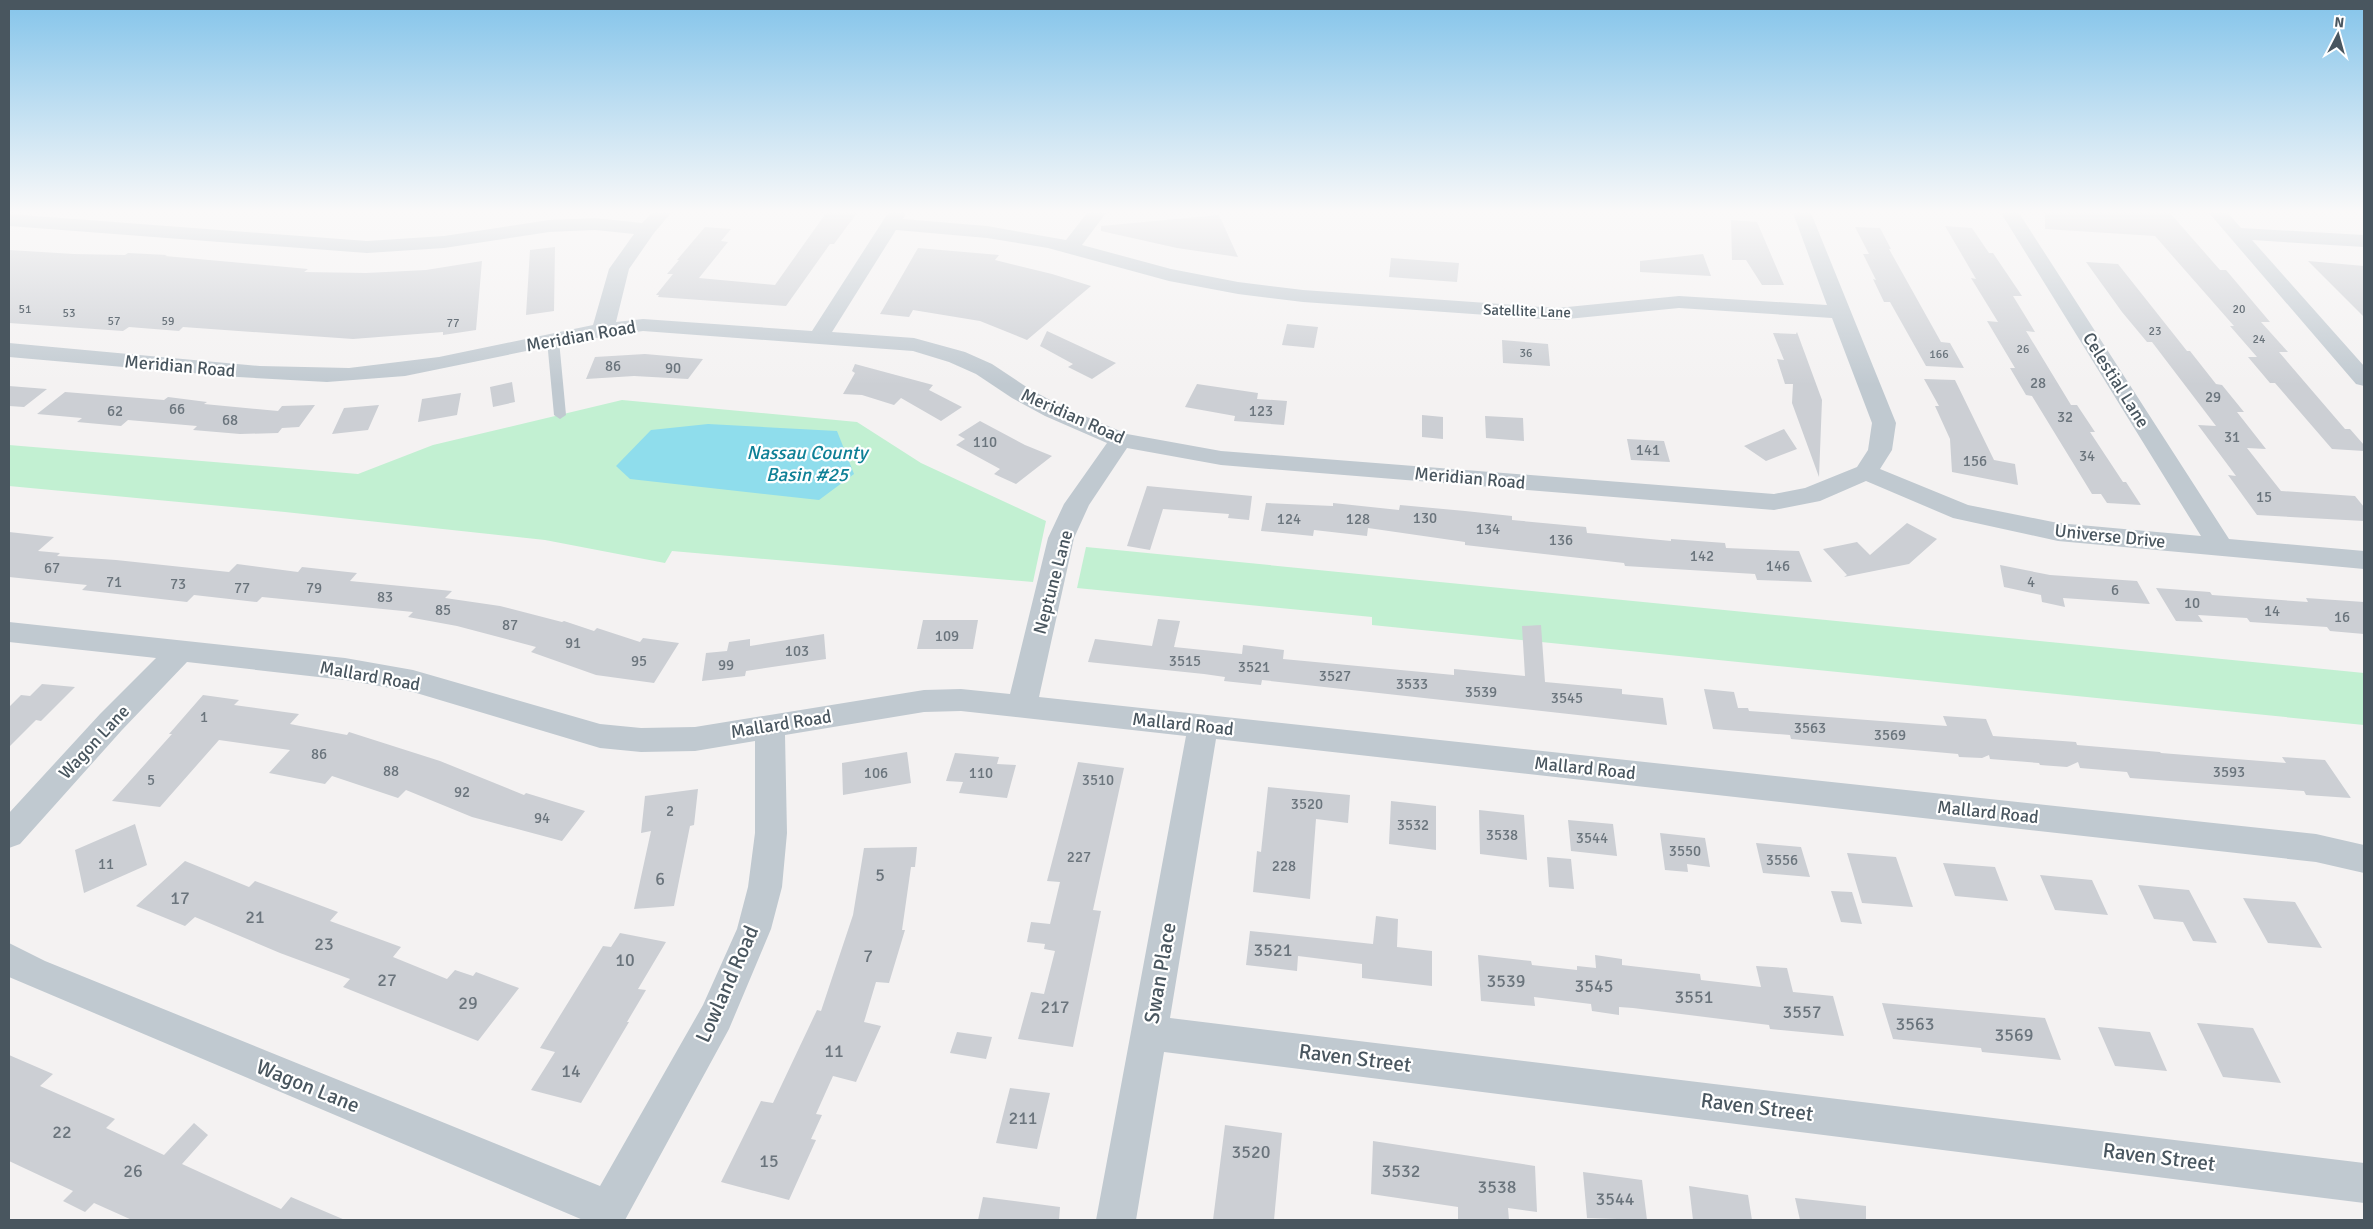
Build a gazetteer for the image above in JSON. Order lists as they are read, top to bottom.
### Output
{
  "streets": {
    "street": [
      "Satellite Lane",
      "Meridian Road",
      "Celestial Lane",
      "Universe Drive",
      "Neptune Lane",
      "Mallard Road",
      "Wagon Lane",
      "Swan Place",
      "Lowland Road",
      "Raven Street"
    ]
  },
  "crossings": [
    ["Meridian Road", "Universe Drive"],
    ["Meridian Road", "Neptune Lane"],
    ["Celestial Lane", "Universe Drive"],
    ["Neptune Lane", "Mallard Road"],
    ["Mallard Road", "Wagon Lane"],
    ["Mallard Road", "Swan Place"],
    ["Mallard Road", "Lowland Road"],
    ["Wagon Lane", "Lowland Road"],
    ["Swan Place", "Raven Street"]
  ],
  "water": ["Nassau County Basin #25"],
  "house_numbers": [
    "51",
    "20",
    "53",
    "57",
    "59",
    "77",
    "23",
    "24",
    "26",
    "36",
    "166",
    "86",
    "90",
    "28",
    "29",
    "66",
    "62",
    "123",
    "32",
    "68",
    "31",
    "110",
    "141",
    "34",
    "156",
    "15",
    "130",
    "124",
    "128",
    "134",
    "136",
    "142",
    "146",
    "67",
    "71",
    "4",
    "73",
    "77",
    "79",
    "6",
    "83",
    "10",
    "85",
    "14",
    "16",
    "87",
    "109",
    "91",
    "103",
    "95",
    "3515",
    "99",
    "3521",
    "3527",
    "3533",
    "3539",
    "3545",
    "1",
    "3563",
    "3569",
    "86",
    "88",
    "3593",
    "106",
    "110",
    "5",
    "3510",
    "92",
    "3520",
    "2",
    "94",
    "3532",
    "3538",
    "3544",
    "3550",
    "227",
    "3556",
    "11",
    "228",
    "5",
    "6",
    "17",
    "21",
    "23",
    "3521",
    "7",
    "10",
    "27",
    "3539",
    "3545",
    "3551",
    "29",
    "217",
    "3557",
    "3563",
    "3569",
    "11",
    "14",
    "211",
    "22",
    "3520",
    "15",
    "26",
    "3532",
    "3538",
    "3544"
  ],
  "north": "top"
}
